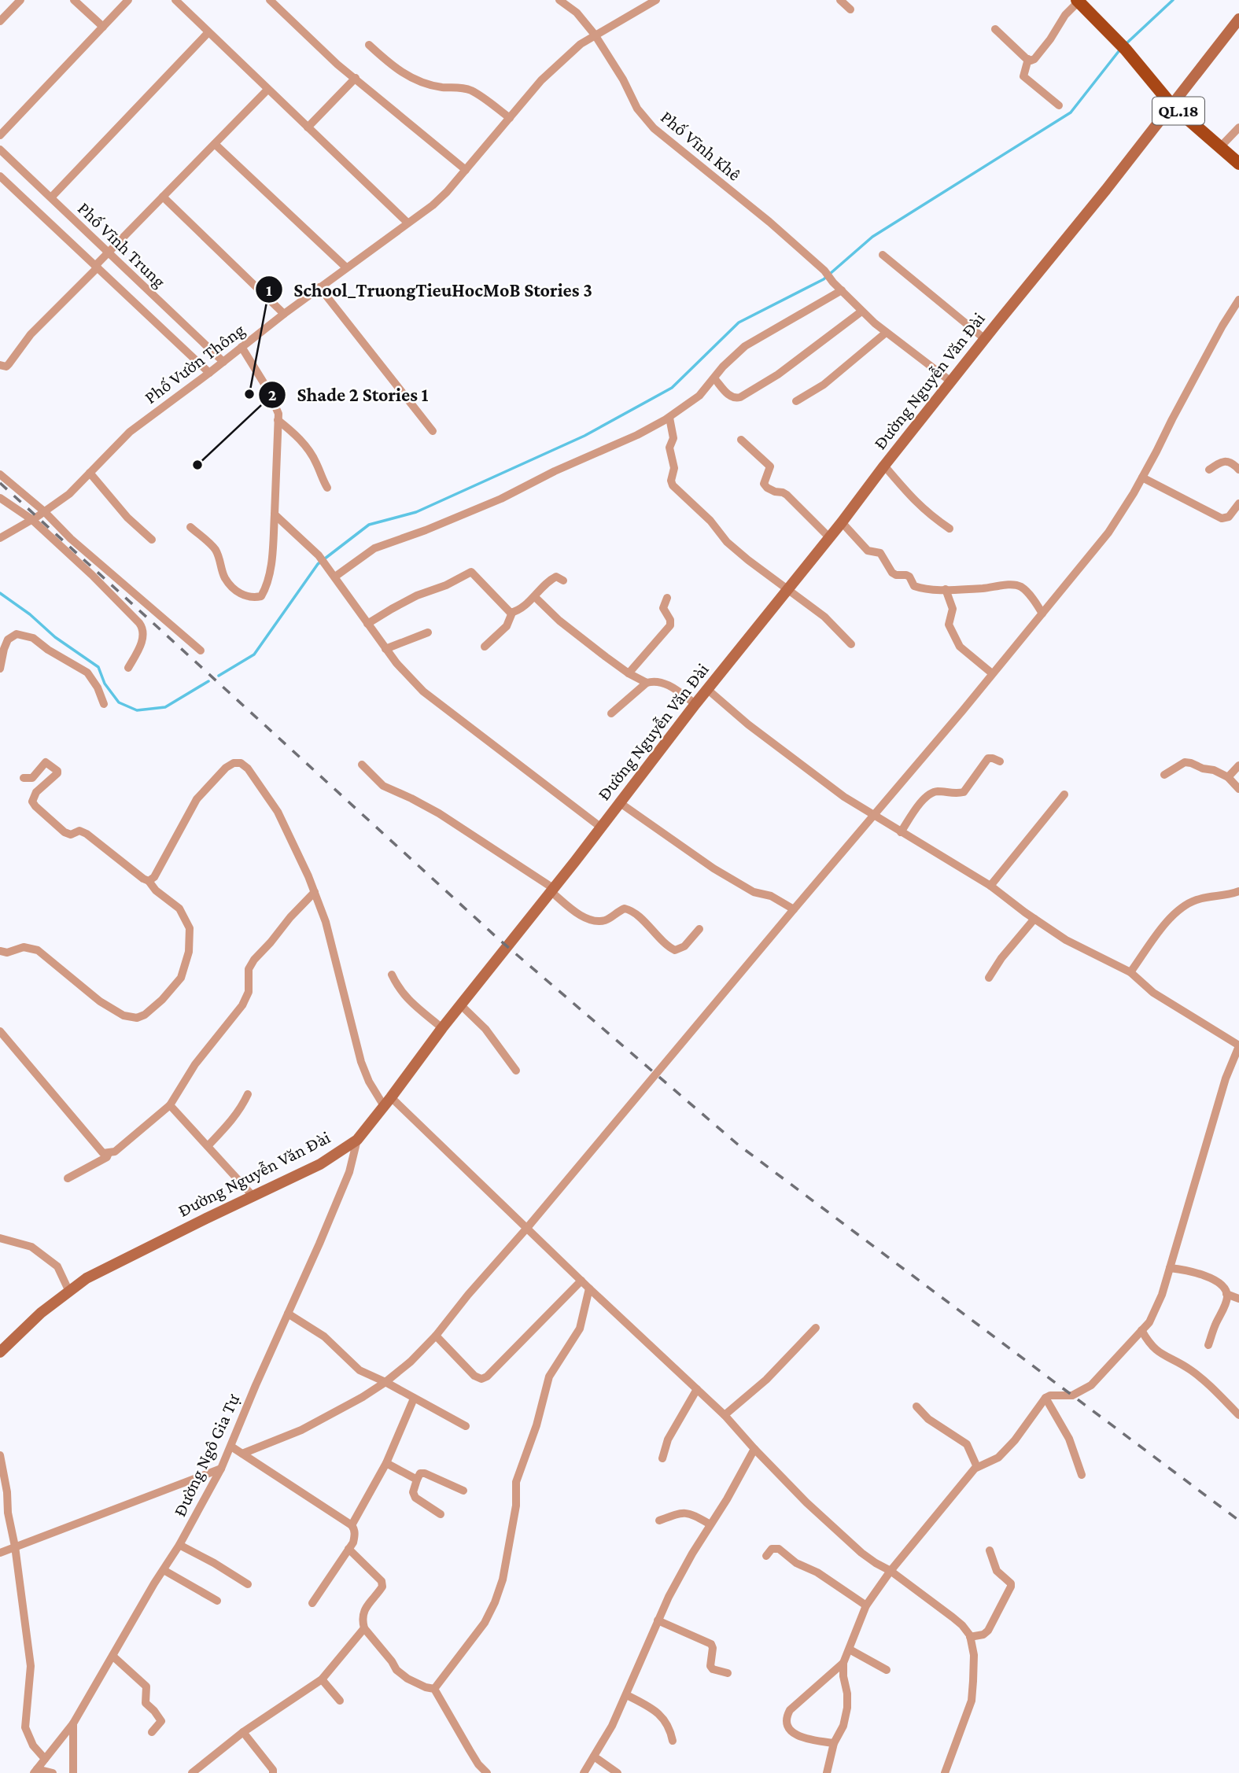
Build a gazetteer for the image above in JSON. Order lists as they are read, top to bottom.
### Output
{
  "streets": {
    "main road": ["QL.18"],
    "street": [
      "Phố Vĩnh Khê",
      "Phố Vĩnh Trung",
      "Phố Vườn Thông",
      "Đường Nguyễn Văn Đài",
      "Đường Ngô Gia Tự"
    ]
  },
  "crossings": [
    ["QL.18", "Đường Nguyễn Văn Đài"],
    ["Phố Vĩnh Khê", "Phố Vườn Thông"],
    ["Phố Vĩnh Trung", "Phố Vườn Thông"],
    ["Đường Nguyễn Văn Đài", "Đường Ngô Gia Tự"]
  ],
  "places": ["School_TruongTieuHocMoB Stories 3", "Shade 2 Stories 1"]
}
